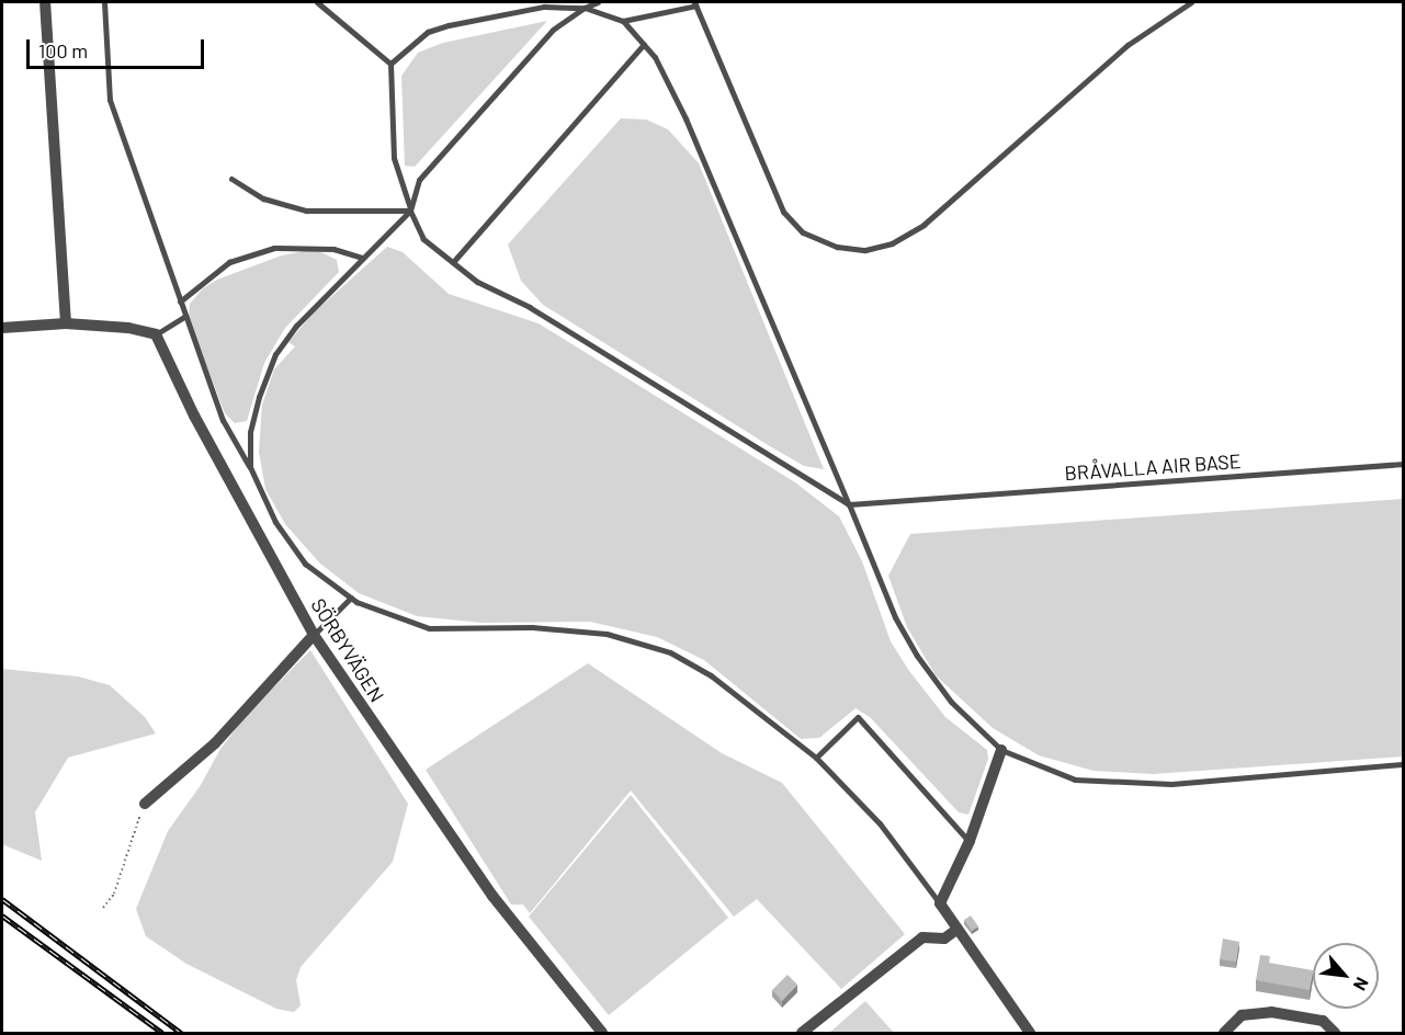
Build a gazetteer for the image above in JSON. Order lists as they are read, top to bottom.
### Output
{
  "streets": {
    "street": ["SÖRBYVÄGEN"],
    "lane": ["BRÅVALLA AIR BASE"]
  },
  "scale_bar": "100 m",
  "north": "bottom right"
}
